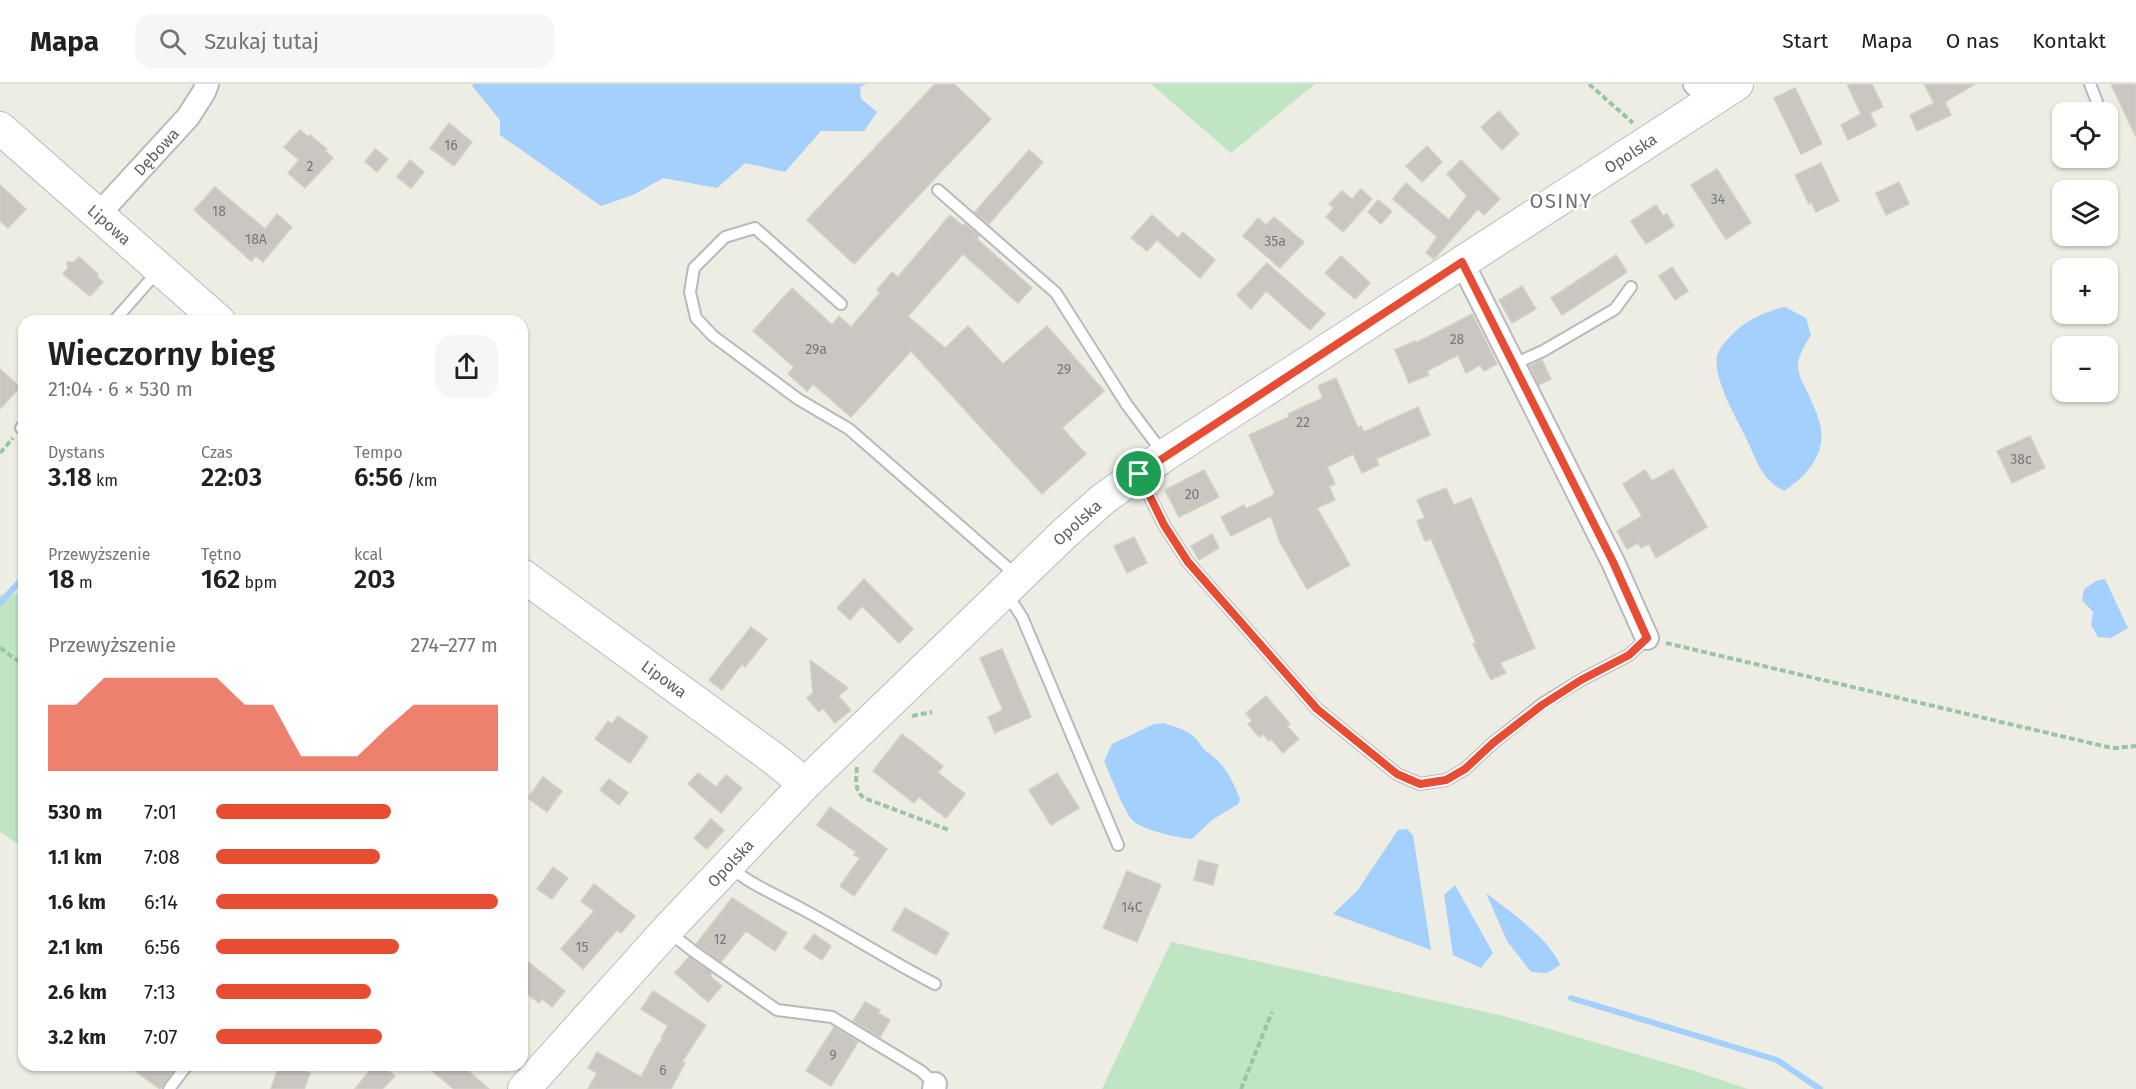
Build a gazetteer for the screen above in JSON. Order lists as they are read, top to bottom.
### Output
{
  "streets": {
    "street": ["Dębowa", "Opolska", "Lipowa"]
  },
  "crossings": [
    ["Dębowa", "Lipowa"],
    ["Opolska", "Lipowa"]
  ],
  "districts": ["OSINY"],
  "house_numbers": [
    "16",
    "2",
    "34",
    "18",
    "18A",
    "35a",
    "28",
    "29a",
    "29",
    "22",
    "38c",
    "20",
    "14C",
    "12",
    "15",
    "9",
    "6"
  ],
  "page": {
    "header": "Mapa",
    "search": "Szukaj tutaj",
    "nav": [
      "Start",
      "Mapa",
      "O nas",
      "Kontakt"
    ],
    "map_buttons": ["+", "−"],
    "heading": ["Wieczorny bieg", "21:04 · 6 × 530 m"],
    "stats": [
      ["Dystans", "3.18 km"],
      ["Czas", "22:03"],
      ["Tempo", "6:56 /km"],
      ["Przewyższenie", "18 m"],
      ["Tętno", "162 bpm"],
      ["kcal", "203"]
    ],
    "chart": ["Przewyższenie", "274–277 m"],
    "list": [
      {
        "name": "530 m",
        "note": "7:01"
      },
      {
        "name": "1.1 km",
        "note": "7:08"
      },
      {
        "name": "1.6 km",
        "note": "6:14"
      },
      {
        "name": "2.1 km",
        "note": "6:56"
      },
      {
        "name": "2.6 km",
        "note": "7:13"
      },
      {
        "name": "3.2 km",
        "note": "7:07"
      }
    ]
  }
}
